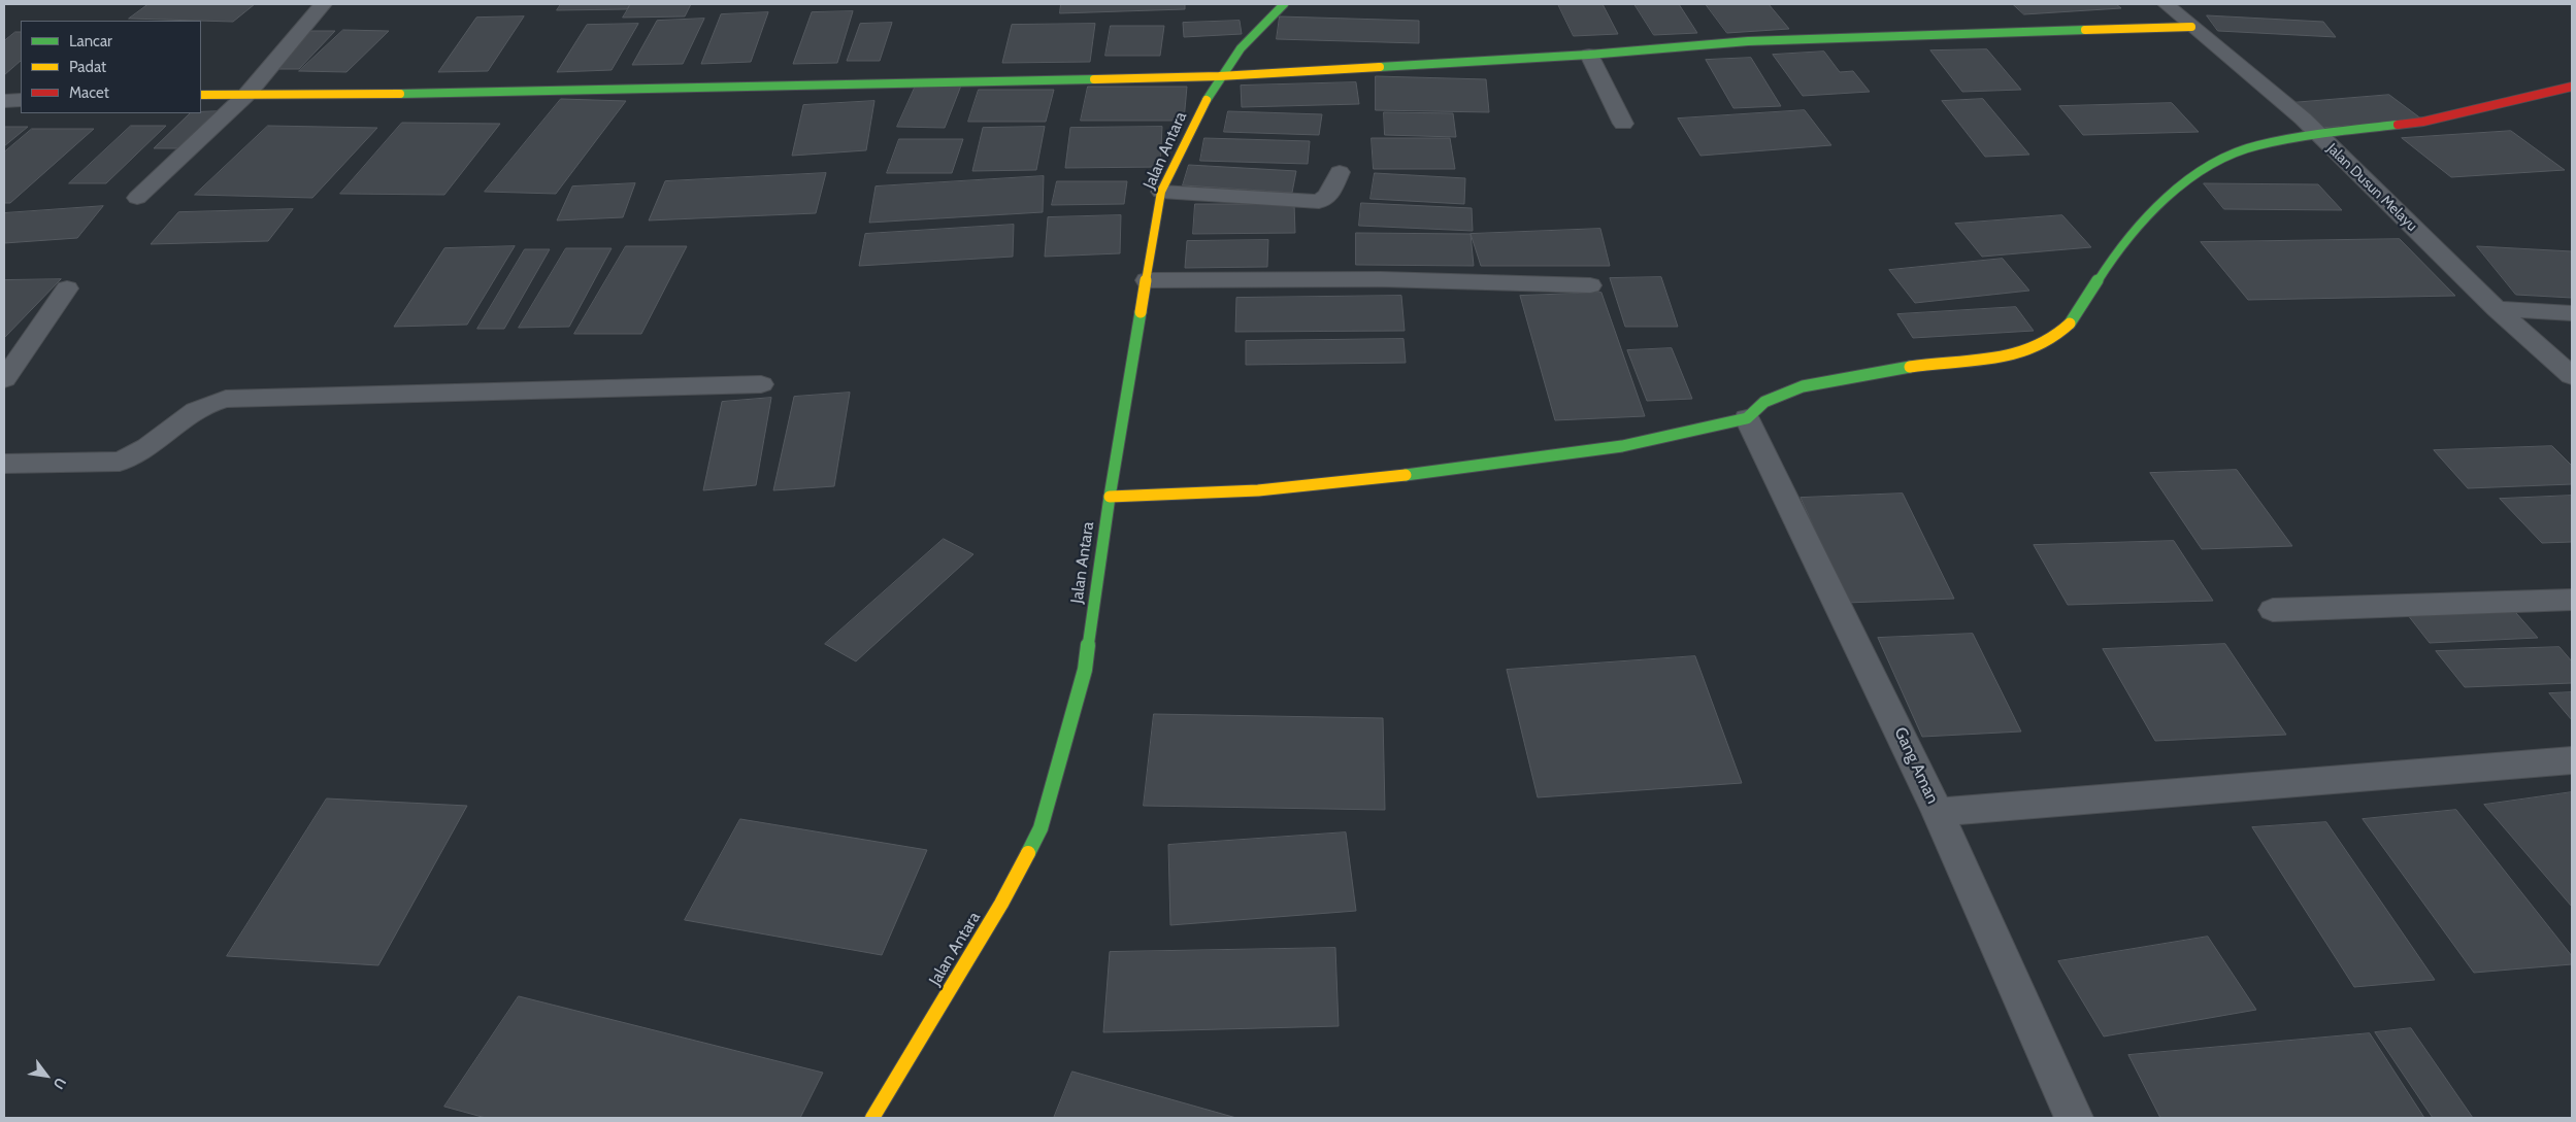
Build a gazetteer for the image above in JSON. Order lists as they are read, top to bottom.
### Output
{
  "streets": {
    "street": ["Jalan Antara", "Jalan Dusun Melayu", "Gang Aman"]
  },
  "legend": ["Lancar", "Padat", "Macet"],
  "north": "bottom right"
}
